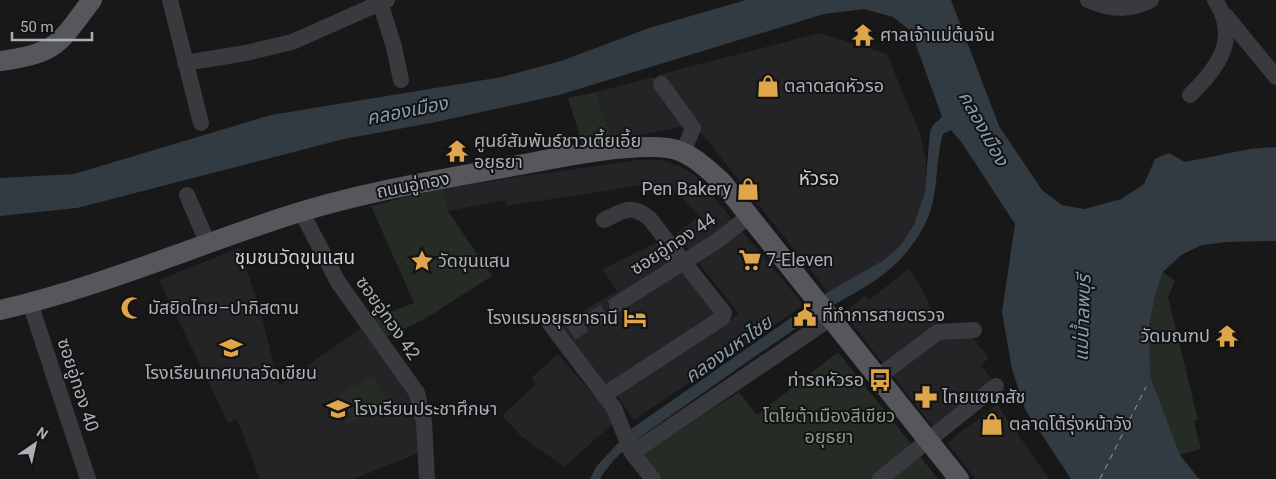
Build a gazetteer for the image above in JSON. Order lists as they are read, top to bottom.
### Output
{
  "streets": {
    "main road": ["ถนนอู่ทอง"],
    "street": ["ซอยอู่ทอง 44", "ซอยอู่ทอง 42", "ซอยอู่ทอง 40"]
  },
  "crossings": [
    ["ถนนอู่ทอง", "ซอยอู่ทอง 44"],
    ["ถนนอู่ทอง", "ซอยอู่ทอง 42"],
    ["ถนนอู่ทอง", "ซอยอู่ทอง 40"]
  ],
  "districts": ["หัวรอ", "ชุมชนวัดขุนแสน"],
  "water": ["คลองเมือง", "แม่น้ำลพบุรี", "คลองมหาไชย"],
  "parks": ["โตโยต้าเมืองสีเขียว อยุธยา"],
  "places": {
    "temple": ["ศาลเจ้าแม่ต้นจัน", "ศูนย์สัมพันธ์ชาวเตี้ยเอี้ย อยุธยา", "วัดมณฑป"],
    "shop": ["ตลาดสดหัวรอ", "Pen Bakery", "ตลาดโต้รุ่งหน้าวัง"],
    "supermarket": ["7-Eleven"],
    "place": ["วัดขุนแสน"],
    "mosque": ["มัสยิดไทย–ปากิสตาน"],
    "public building": ["ที่ทำการสายตรวจ"],
    "hotel": ["โรงแรมอยุธยาธานี"],
    "school or university": ["โรงเรียนเทศบาลวัดเขียน", "โรงเรียนประชาศึกษา"],
    "bus stop": ["ท่ารถหัวรอ"],
    "pharmacy": ["ไทยแซเภสัช"]
  },
  "scale_bar": "50 m",
  "north": "top right"
}
